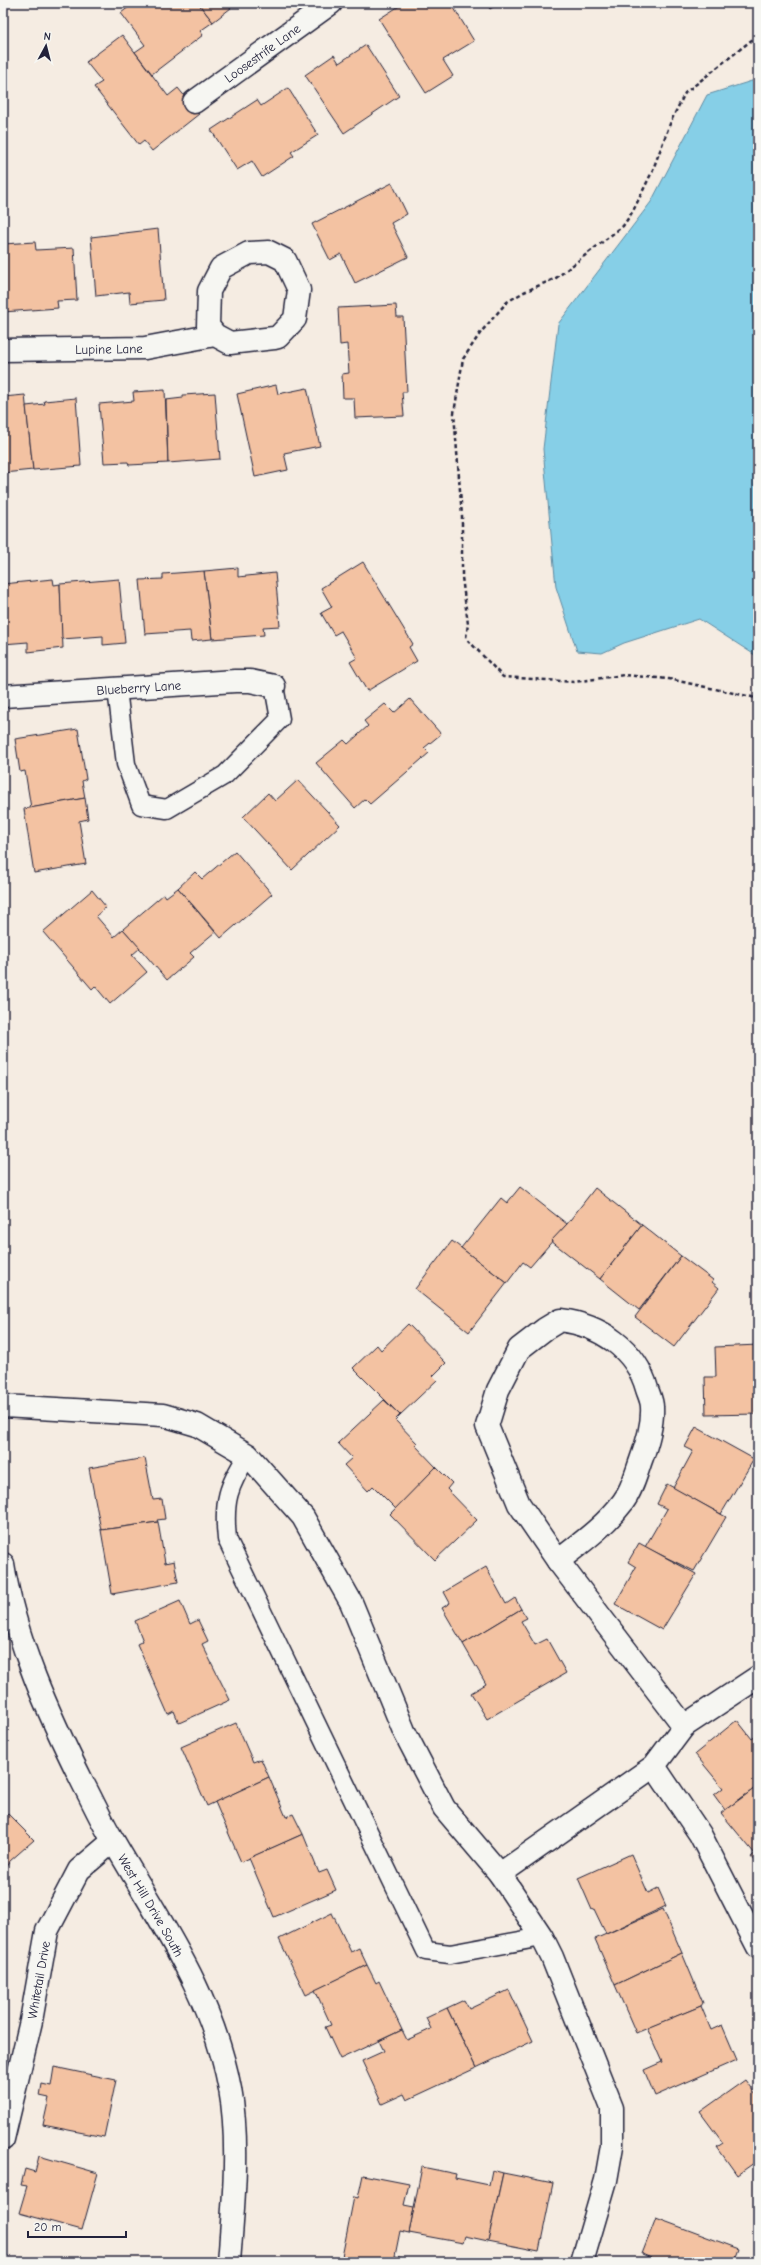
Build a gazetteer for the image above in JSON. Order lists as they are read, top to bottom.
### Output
{
  "streets": {
    "street": [
      "Loosestrife Lane",
      "Lupine Lane",
      "Blueberry Lane",
      "West Hill Drive South",
      "Whitetail Drive"
    ]
  },
  "crossings": [
    ["West Hill Drive South", "Whitetail Drive"]
  ],
  "scale_bar": "20 m",
  "north": "top"
}
